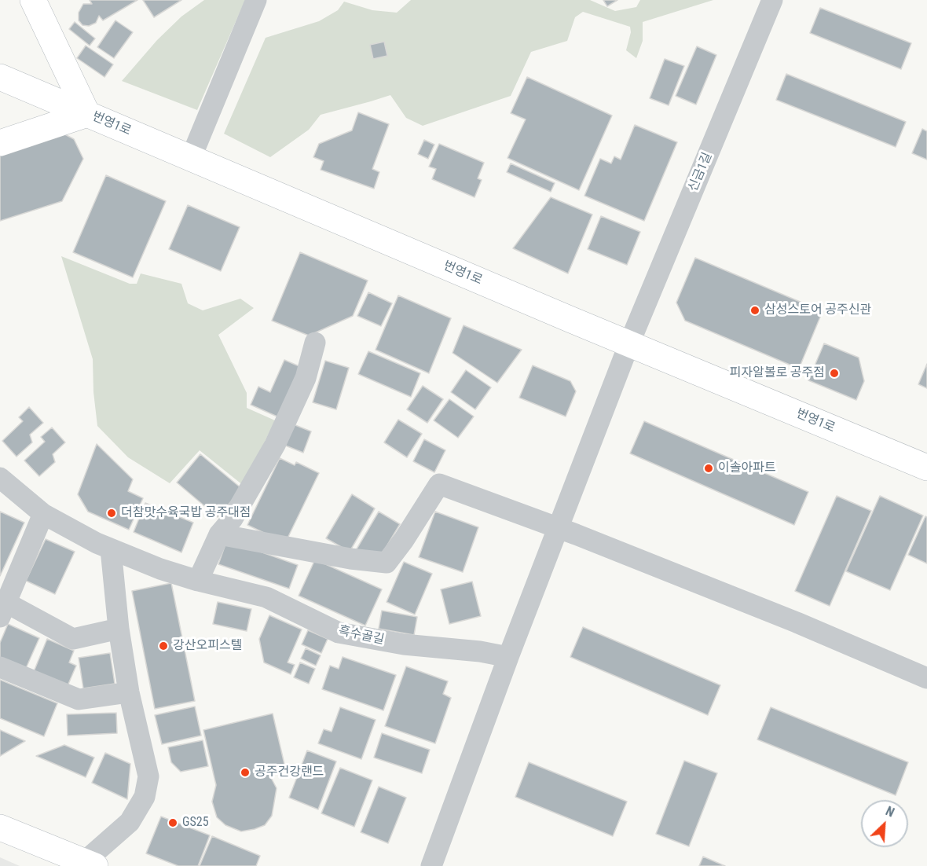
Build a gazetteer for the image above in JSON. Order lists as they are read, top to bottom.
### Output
{
  "streets": {
    "main road": ["번영1로"],
    "street": ["신금1길", "흑수골길"]
  },
  "crossings": [
    ["번영1로", "신금1길"],
    ["신금1길", "흑수골길"]
  ],
  "places": [
    "삼성스토어 공주신관",
    "피자알볼로 공주점",
    "이솔아파트",
    "더참맛수육국밥 공주대점",
    "강산오피스텔",
    "공주건강랜드",
    "GS25"
  ],
  "north": "top right"
}
